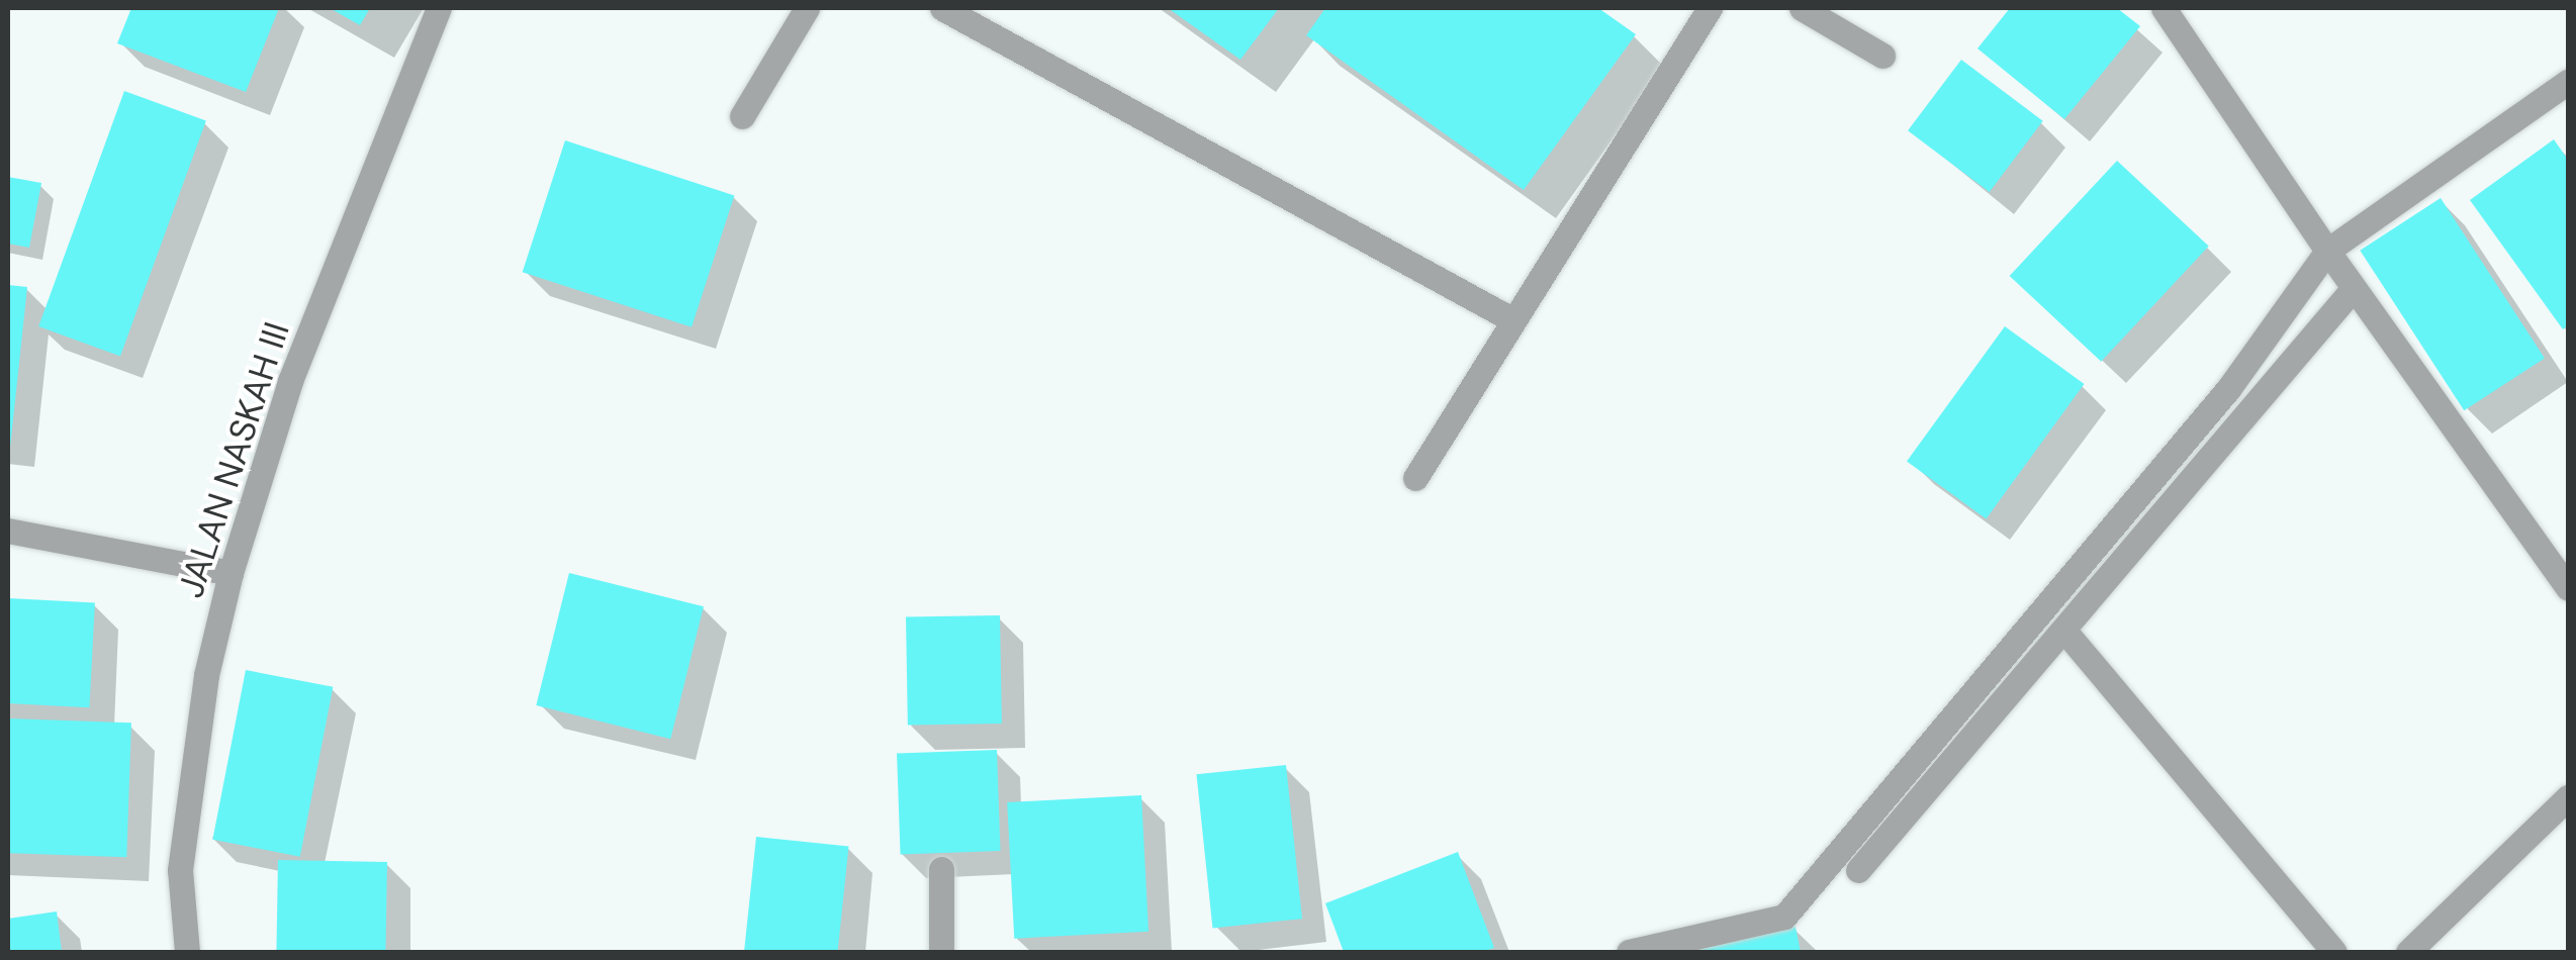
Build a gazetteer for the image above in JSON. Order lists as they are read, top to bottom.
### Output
{
  "streets": {
    "street": ["JALAN NASKAH III"]
  }
}
